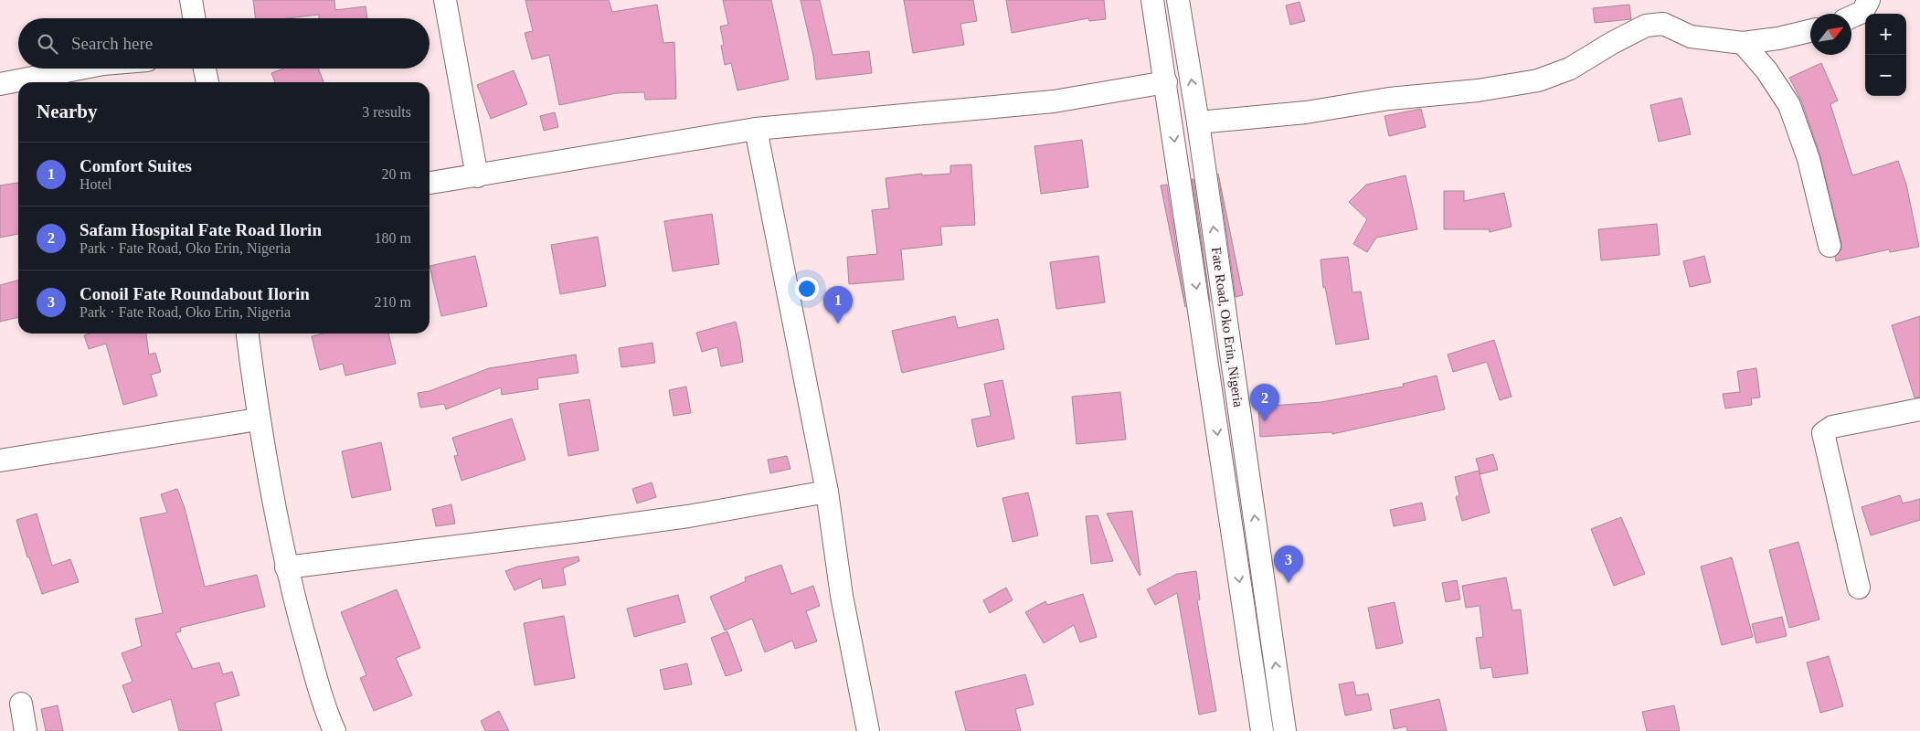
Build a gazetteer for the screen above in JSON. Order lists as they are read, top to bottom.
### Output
{
  "streets": {
    "street": ["Fate Road, Oko Erin, Nigeria"]
  },
  "north": "top right",
  "page": {
    "map_buttons": ["+", "−"],
    "search": "Search here",
    "heading": ["Nearby", "3 results"],
    "list": [
      {
        "mark": "1",
        "name": "Comfort Suites",
        "note": "Hotel",
        "value": "20 m"
      },
      {
        "mark": "2",
        "name": "Safam Hospital Fate Road Ilorin",
        "note": "Park · Fate Road, Oko Erin, Nigeria",
        "value": "180 m"
      },
      {
        "mark": "3",
        "name": "Conoil Fate Roundabout Ilorin",
        "note": "Park · Fate Road, Oko Erin, Nigeria",
        "value": "210 m"
      }
    ],
    "pins": ["1", "2", "3"]
  }
}
